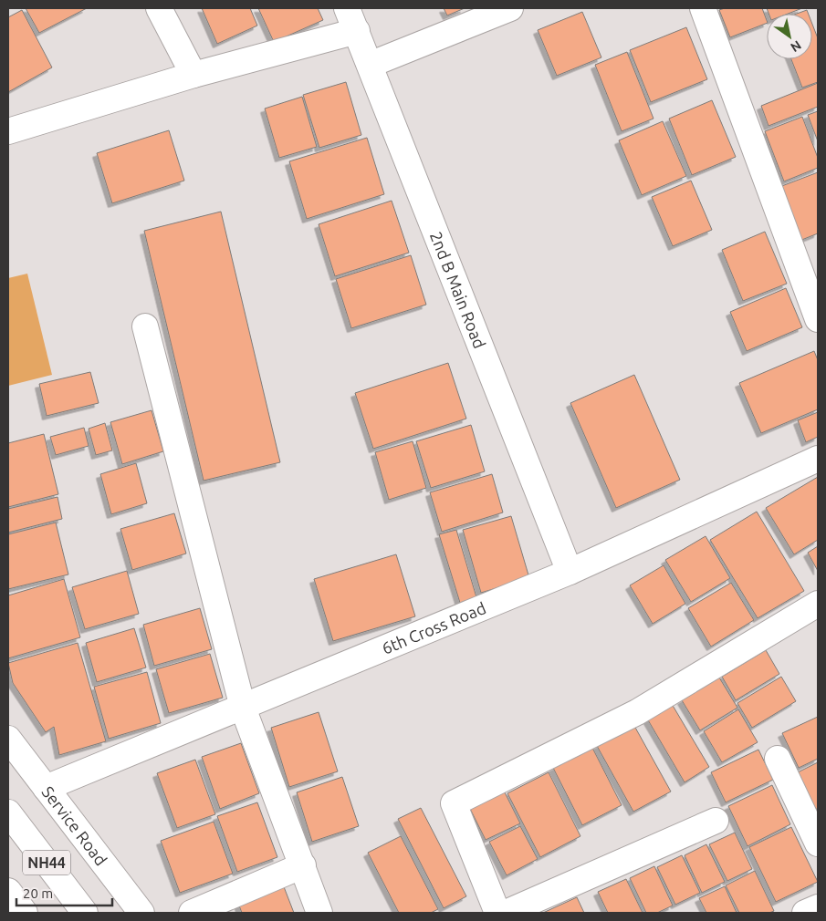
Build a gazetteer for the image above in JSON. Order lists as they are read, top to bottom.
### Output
{
  "streets": {
    "main road": [
      "2nd B Main Road",
      "6th Cross Road",
      "Service Road",
      "NH44"
    ]
  },
  "crossings": [
    ["2nd B Main Road", "6th Cross Road"],
    ["6th Cross Road", "Service Road"]
  ],
  "scale_bar": "20 m",
  "north": "bottom right"
}
